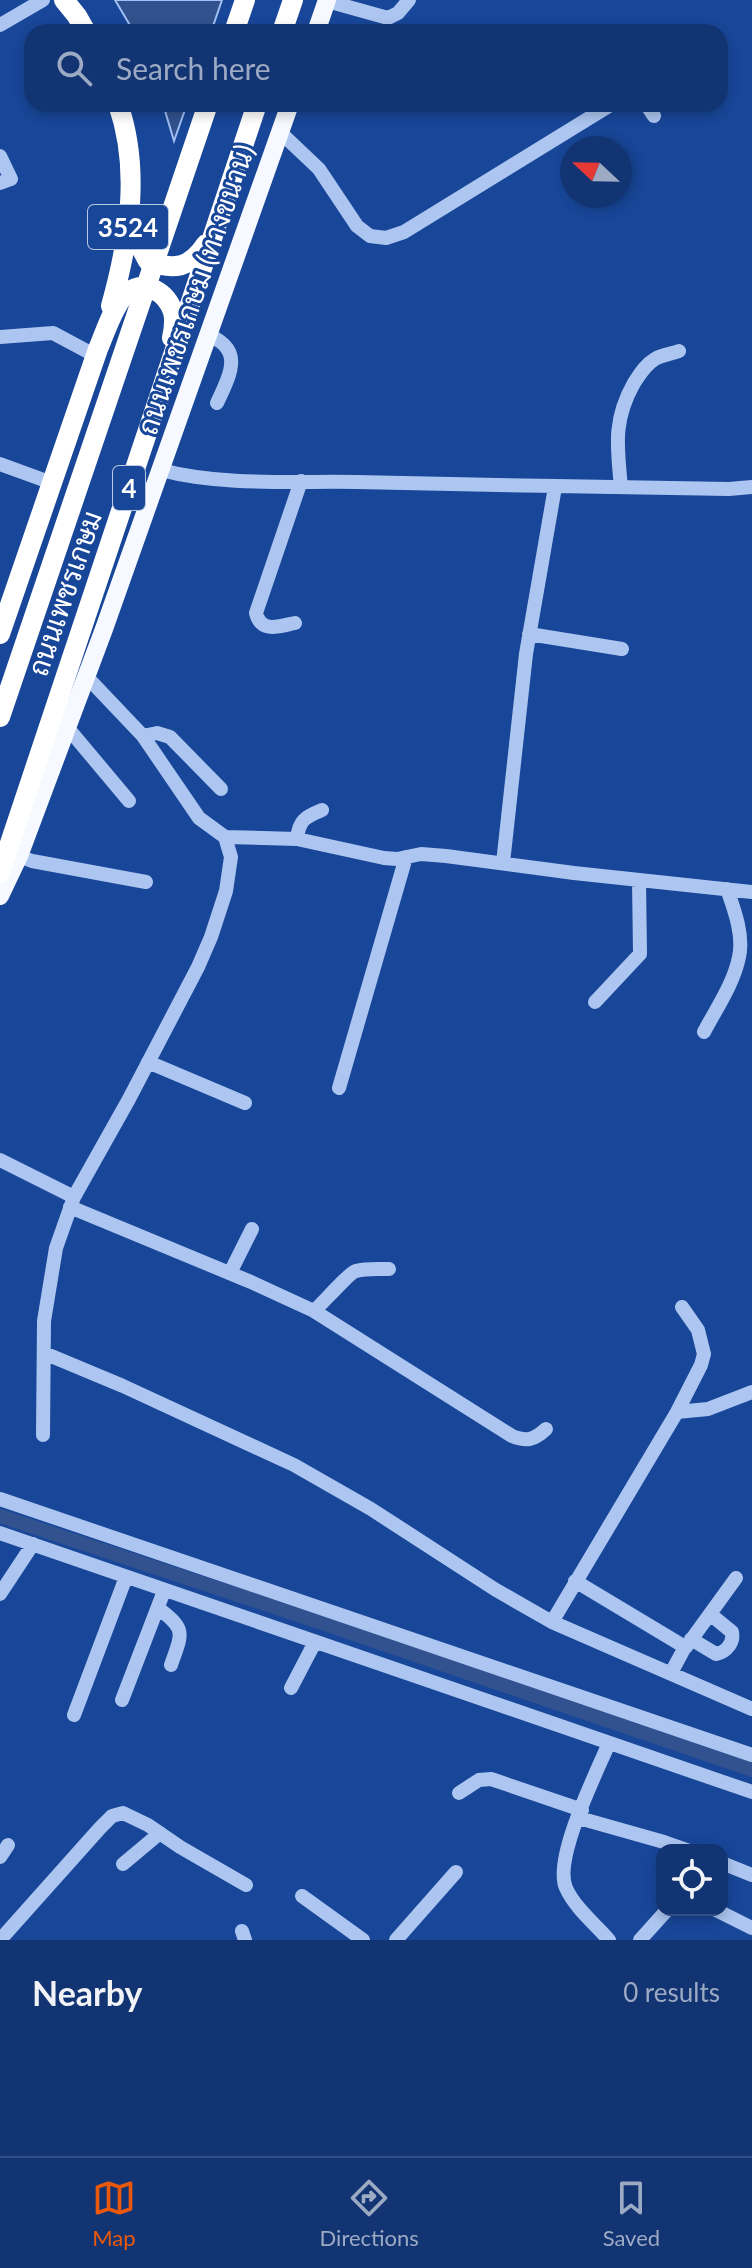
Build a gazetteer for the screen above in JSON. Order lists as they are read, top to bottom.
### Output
{
  "streets": {
    "highway": ["3524", "4", "ถนนเพชรเกษม"],
    "main road": ["ถนนเพชรเกษม (ทางขนาน)"]
  },
  "north": "left",
  "page": {
    "search": "Search here",
    "heading": ["Nearby", "0 results"],
    "nav": ["Map", "Directions", "Saved"]
  }
}
